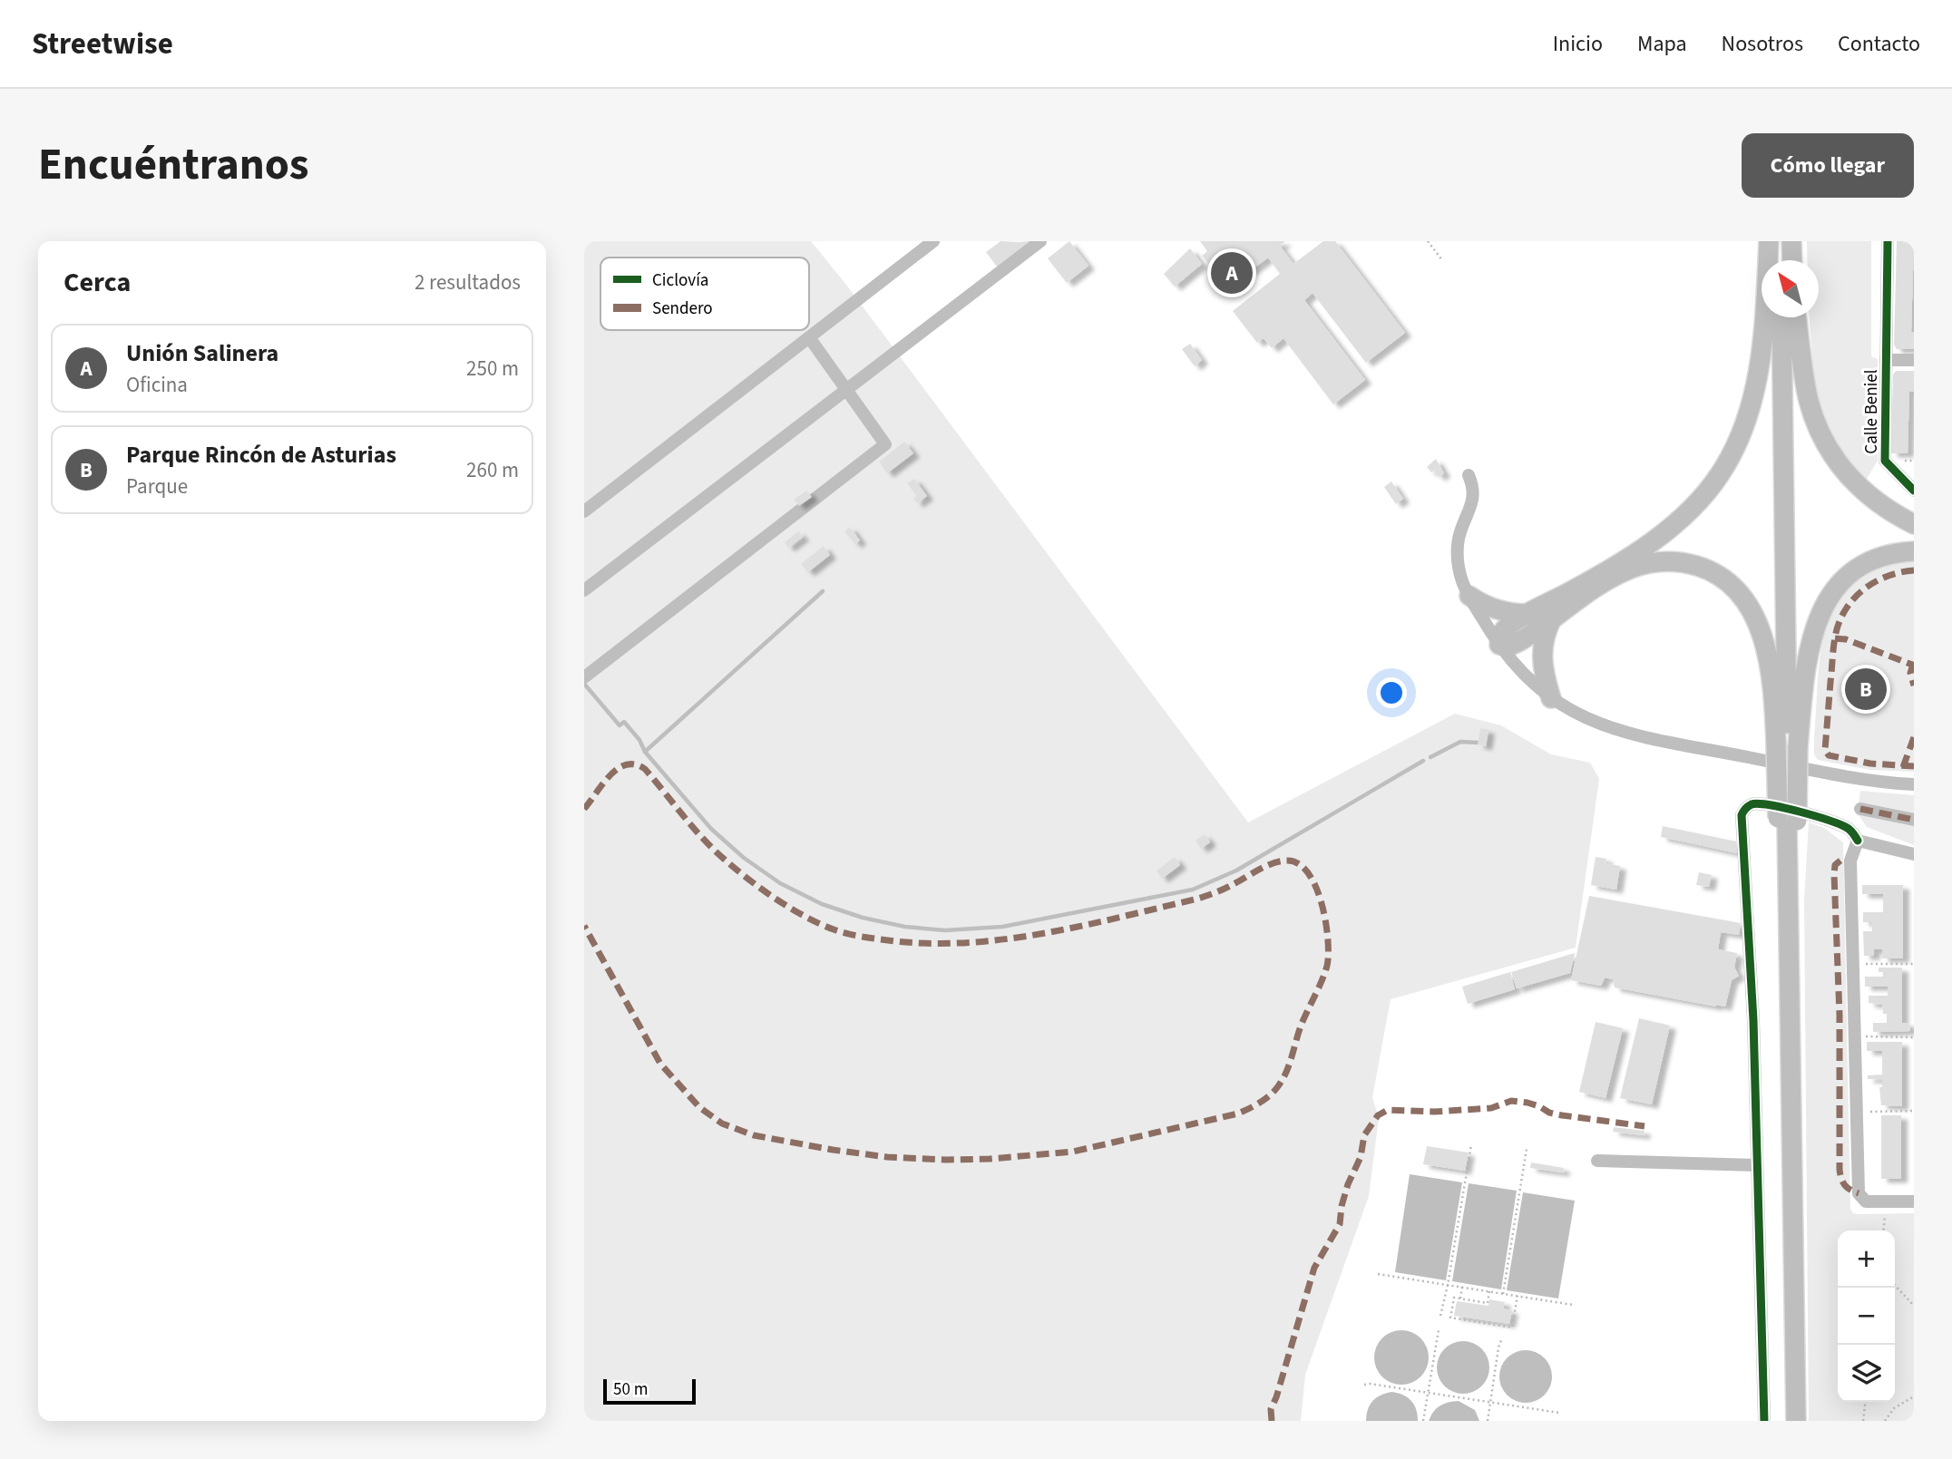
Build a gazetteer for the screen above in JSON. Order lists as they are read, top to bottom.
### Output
{
  "streets": {
    "street": ["Calle Beniel"]
  },
  "legend": ["Ciclovía", "Sendero"],
  "scale_bar": "50 m",
  "north": "top left",
  "page": {
    "header": "Streetwise",
    "nav": [
      "Inicio",
      "Mapa",
      "Nosotros",
      "Contacto"
    ],
    "title": "Encuéntranos",
    "buttons": "Cómo llegar",
    "heading": ["Cerca", "2 resultados"],
    "pins": ["A", "B"],
    "list": [
      {
        "mark": "A",
        "name": "Unión Salinera",
        "note": "Oficina",
        "value": "250 m"
      },
      {
        "mark": "B",
        "name": "Parque Rincón de Asturias",
        "note": "Parque",
        "value": "260 m"
      }
    ],
    "map_buttons": ["+", "−"],
    "scale": "50 m"
  }
}
